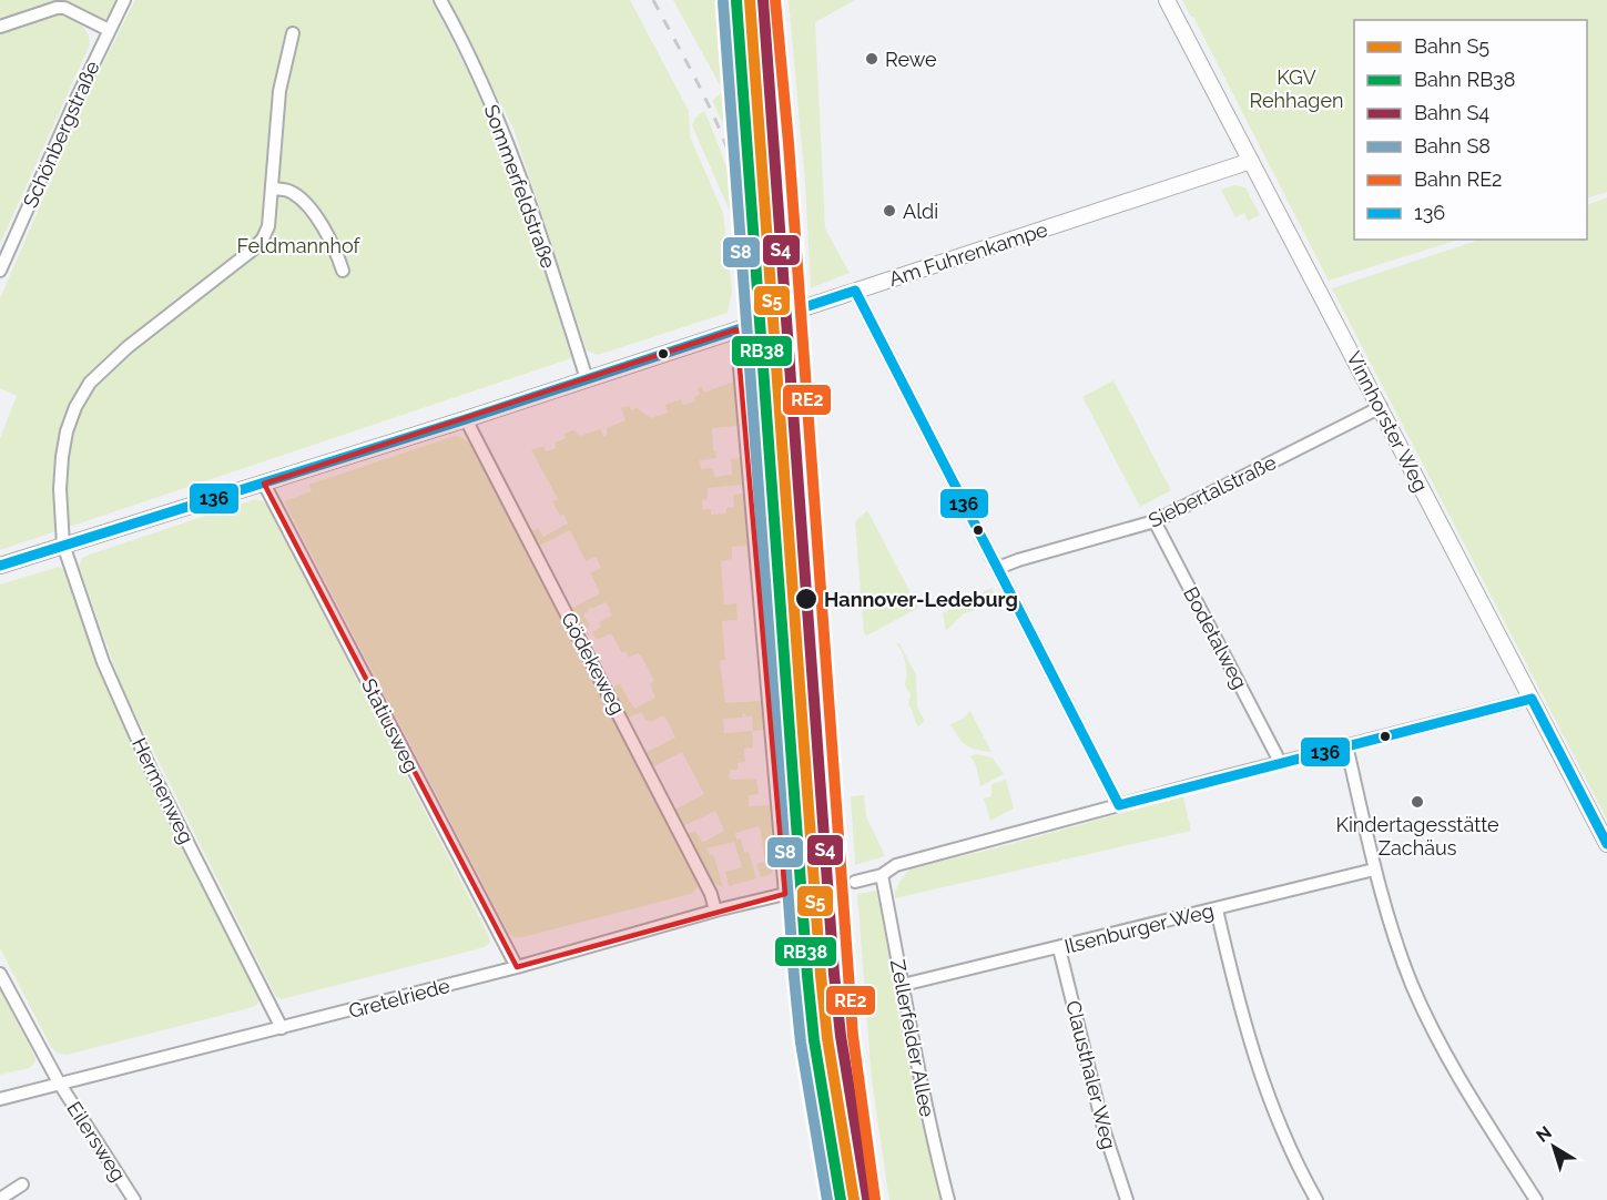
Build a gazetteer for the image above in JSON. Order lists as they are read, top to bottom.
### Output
{
  "streets": {
    "street": [
      "Schönbergstraße",
      "Sommerfeldstraße",
      "Am Fuhrenkampe",
      "Vinnhorster Weg",
      "Siebertalstraße",
      "Bodetalweg",
      "Gödekeweg",
      "Statiusweg",
      "Hermenweg",
      "Ilsenburger Weg",
      "Gretelriede",
      "Zellerfelder Allee",
      "Clausthaler Weg",
      "Eilersweg"
    ]
  },
  "crossings": [
    ["Sommerfeldstraße", "Am Fuhrenkampe"],
    ["Am Fuhrenkampe", "Vinnhorster Weg"],
    ["Am Fuhrenkampe", "Gödekeweg"],
    ["Am Fuhrenkampe", "Statiusweg"],
    ["Am Fuhrenkampe", "Hermenweg"],
    ["Vinnhorster Weg", "Siebertalstraße"],
    ["Siebertalstraße", "Bodetalweg"],
    ["Gödekeweg", "Gretelriede"],
    ["Statiusweg", "Gretelriede"],
    ["Hermenweg", "Gretelriede"],
    ["Ilsenburger Weg", "Zellerfelder Allee"],
    ["Ilsenburger Weg", "Clausthaler Weg"],
    ["Gretelriede", "Eilersweg"]
  ],
  "parks": ["KGV Rehhagen", "Feldmannhof"],
  "places": [
    "Rewe",
    "Aldi",
    "Hannover-Ledeburg",
    "Kindertagesstätte Zachäus"
  ],
  "lines": [
    "rail line S5",
    "rail line S4",
    "rail line RE2",
    "rail line RB38",
    "rail line S8",
    "transit line 136"
  ],
  "legend": [
    "Bahn S5",
    "Bahn RB38",
    "Bahn S4",
    "Bahn S8",
    "Bahn RE2",
    "136"
  ],
  "north": "top left"
}
